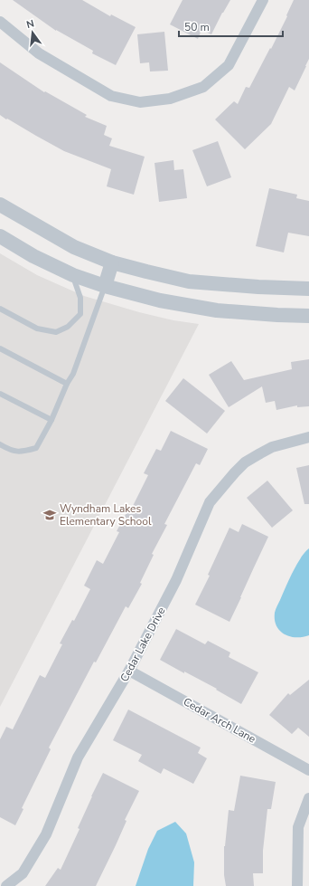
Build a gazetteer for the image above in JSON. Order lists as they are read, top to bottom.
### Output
{
  "streets": {
    "street": ["Cedar Lake Drive", "Cedar Arch Lane"]
  },
  "crossings": [
    ["Cedar Lake Drive", "Cedar Arch Lane"]
  ],
  "places": {
    "school or university": ["Wyndham Lakes Elementary School"]
  },
  "scale_bar": "50 m",
  "north": "top"
}
